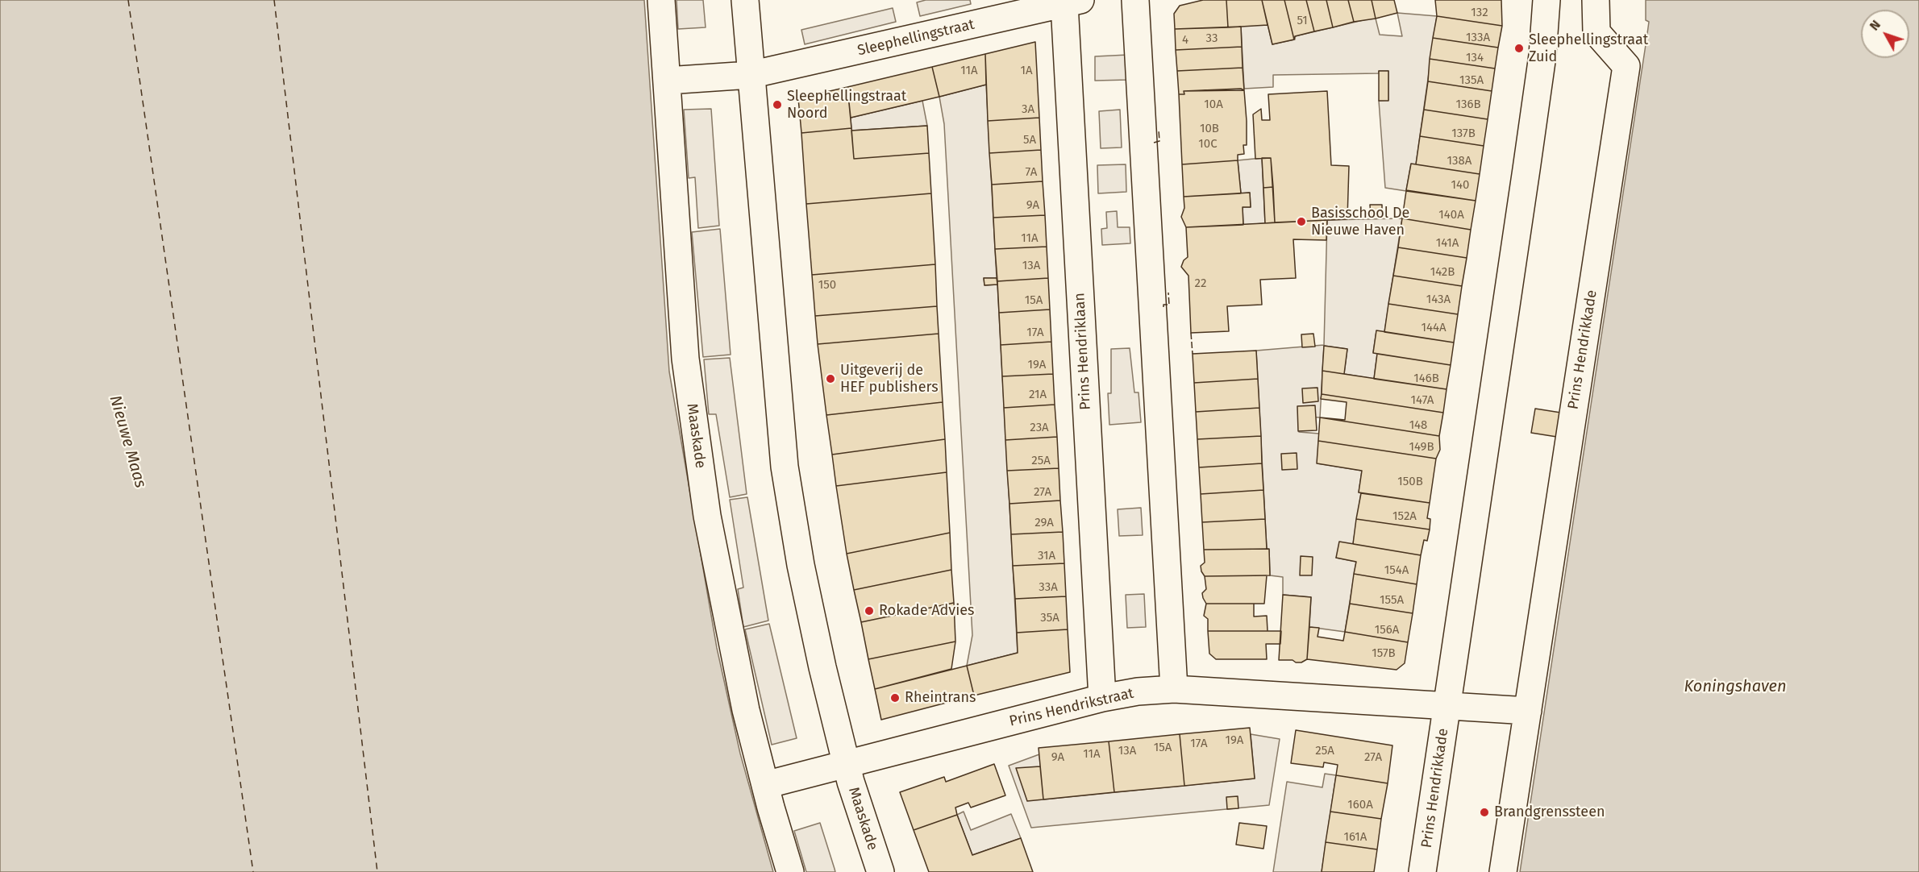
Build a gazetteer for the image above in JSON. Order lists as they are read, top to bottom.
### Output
{
  "streets": {
    "street": [
      "Sleephellingstraat",
      "Prins Hendrikkade",
      "Prins Hendriklaan",
      "Maaskade",
      "Prins Hendrikstraat"
    ]
  },
  "crossings": [
    ["Sleephellingstraat", "Prins Hendriklaan"],
    ["Sleephellingstraat", "Maaskade"],
    ["Prins Hendrikkade", "Prins Hendrikstraat"],
    ["Prins Hendriklaan", "Prins Hendrikstraat"],
    ["Maaskade", "Prins Hendrikstraat"]
  ],
  "water": ["Nieuwe Maas", "Koningshaven"],
  "places": [
    "Sleephellingstraat Zuid",
    "Sleephellingstraat Noord",
    "Basisschool De Nieuwe Haven",
    "Uitgeverij de HEF publishers",
    "Rokade Advies",
    "Rheintrans",
    "Brandgrenssteen"
  ],
  "house_numbers": [
    "132",
    "51",
    "133A",
    "33",
    "4",
    "134",
    "11A",
    "1A",
    "135A",
    "10A",
    "136B",
    "3A",
    "10B",
    "137B",
    "5A",
    "10C",
    "138A",
    "7A",
    "140",
    "9A",
    "140A",
    "11A",
    "141A",
    "13A",
    "142B",
    "22",
    "150",
    "143A",
    "15A",
    "144A",
    "17A",
    "19A",
    "146B",
    "21A",
    "147A",
    "148",
    "23A",
    "149B",
    "25A",
    "150B",
    "27A",
    "152A",
    "29A",
    "31A",
    "154A",
    "33A",
    "155A",
    "35A",
    "156A",
    "157B",
    "19A",
    "17A",
    "15A",
    "13A",
    "25A",
    "11A",
    "9A",
    "27A",
    "160A",
    "161A"
  ],
  "north": "top left"
}
